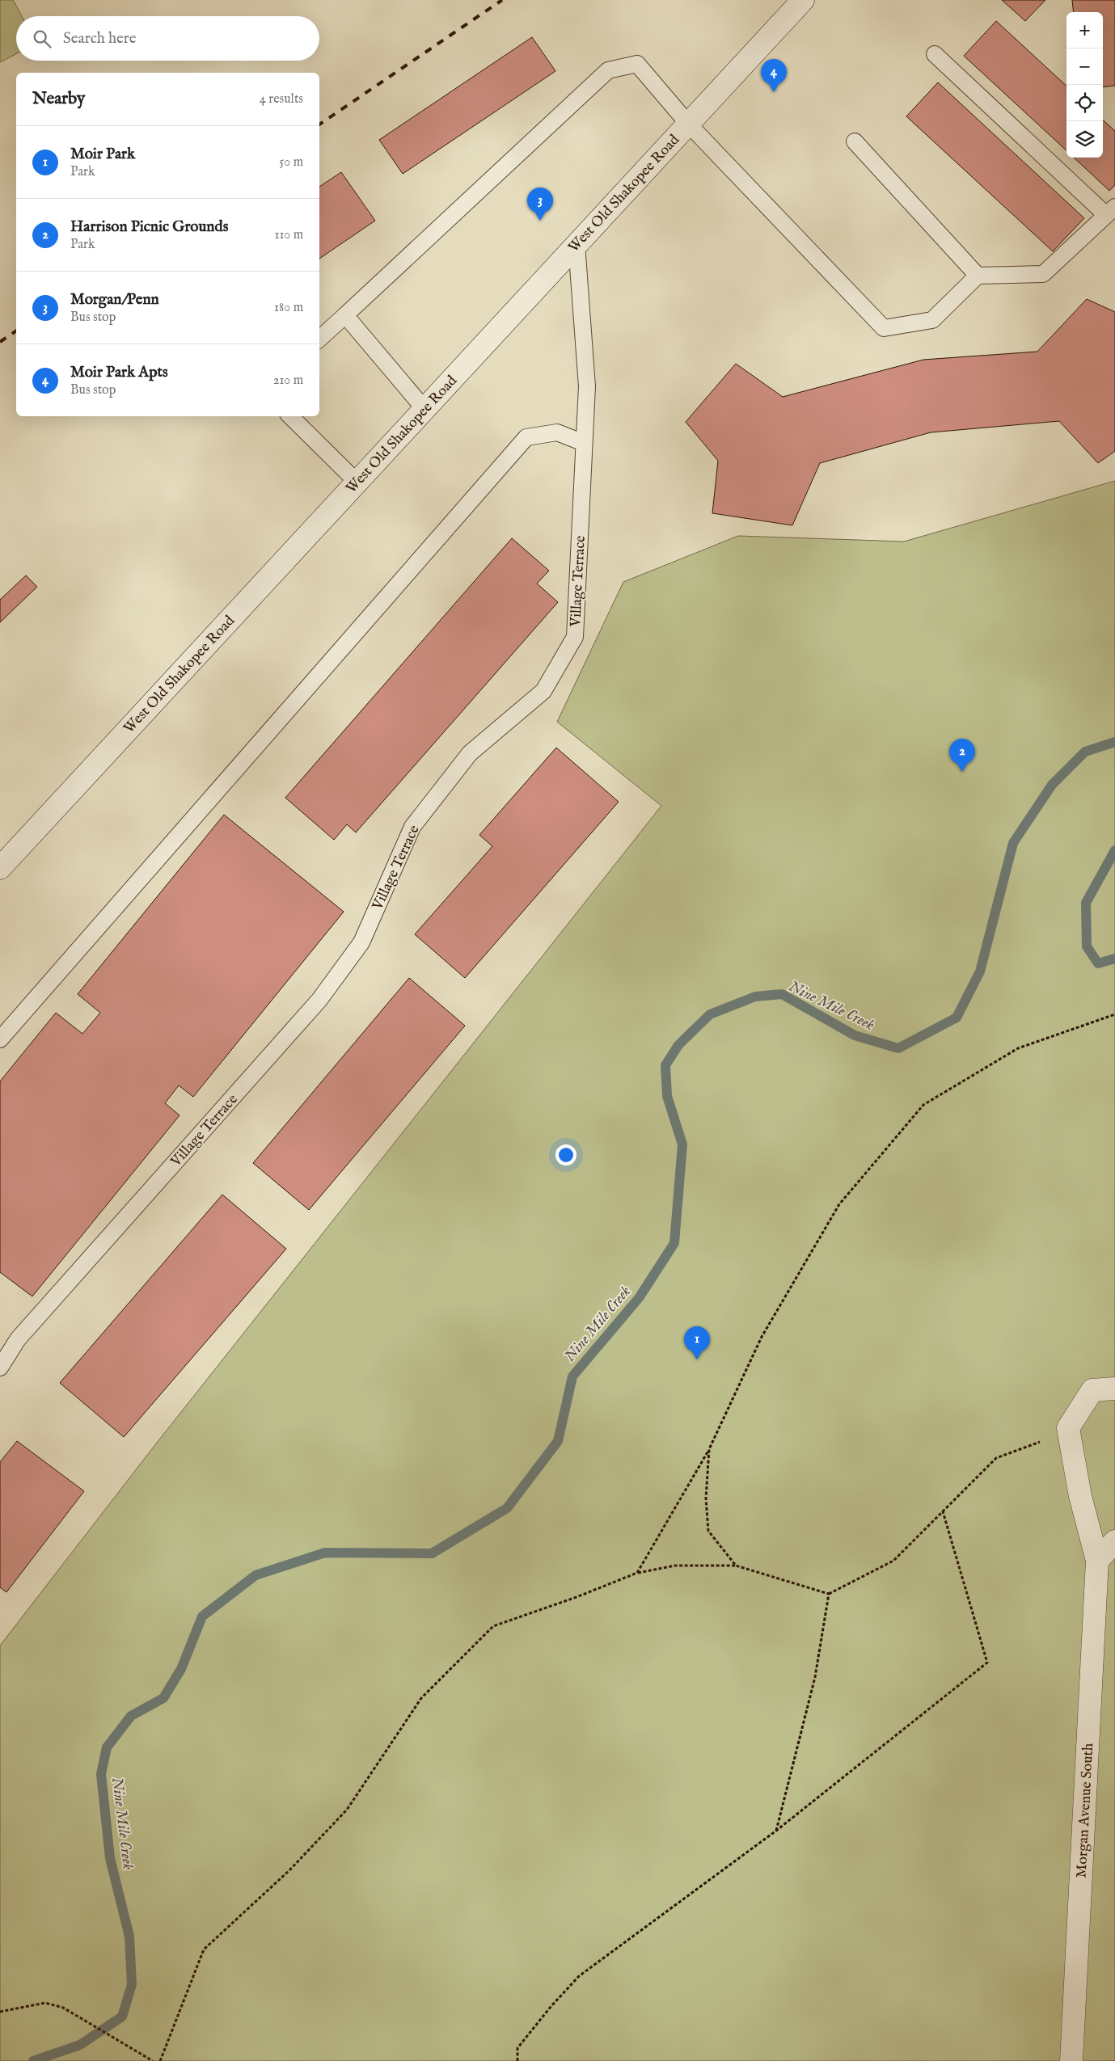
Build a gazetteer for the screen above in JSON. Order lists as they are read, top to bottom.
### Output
{
  "streets": {
    "main road": ["West Old Shakopee Road", "Morgan Avenue South"],
    "lane": ["Village Terrace"]
  },
  "crossings": [
    ["West Old Shakopee Road", "Village Terrace"]
  ],
  "water": ["Nine Mile Creek"],
  "page": {
    "map_buttons": ["+", "−"],
    "search": "Search here",
    "pins": [
      "4",
      "3",
      "2",
      "1"
    ],
    "heading": ["Nearby", "4 results"],
    "list": [
      {
        "mark": "1",
        "name": "Moir Park",
        "note": "Park",
        "value": "50 m"
      },
      {
        "mark": "2",
        "name": "Harrison Picnic Grounds",
        "note": "Park",
        "value": "110 m"
      },
      {
        "mark": "3",
        "name": "Morgan/Penn",
        "note": "Bus stop",
        "value": "180 m"
      },
      {
        "mark": "4",
        "name": "Moir Park Apts",
        "note": "Bus stop",
        "value": "210 m"
      }
    ]
  }
}
